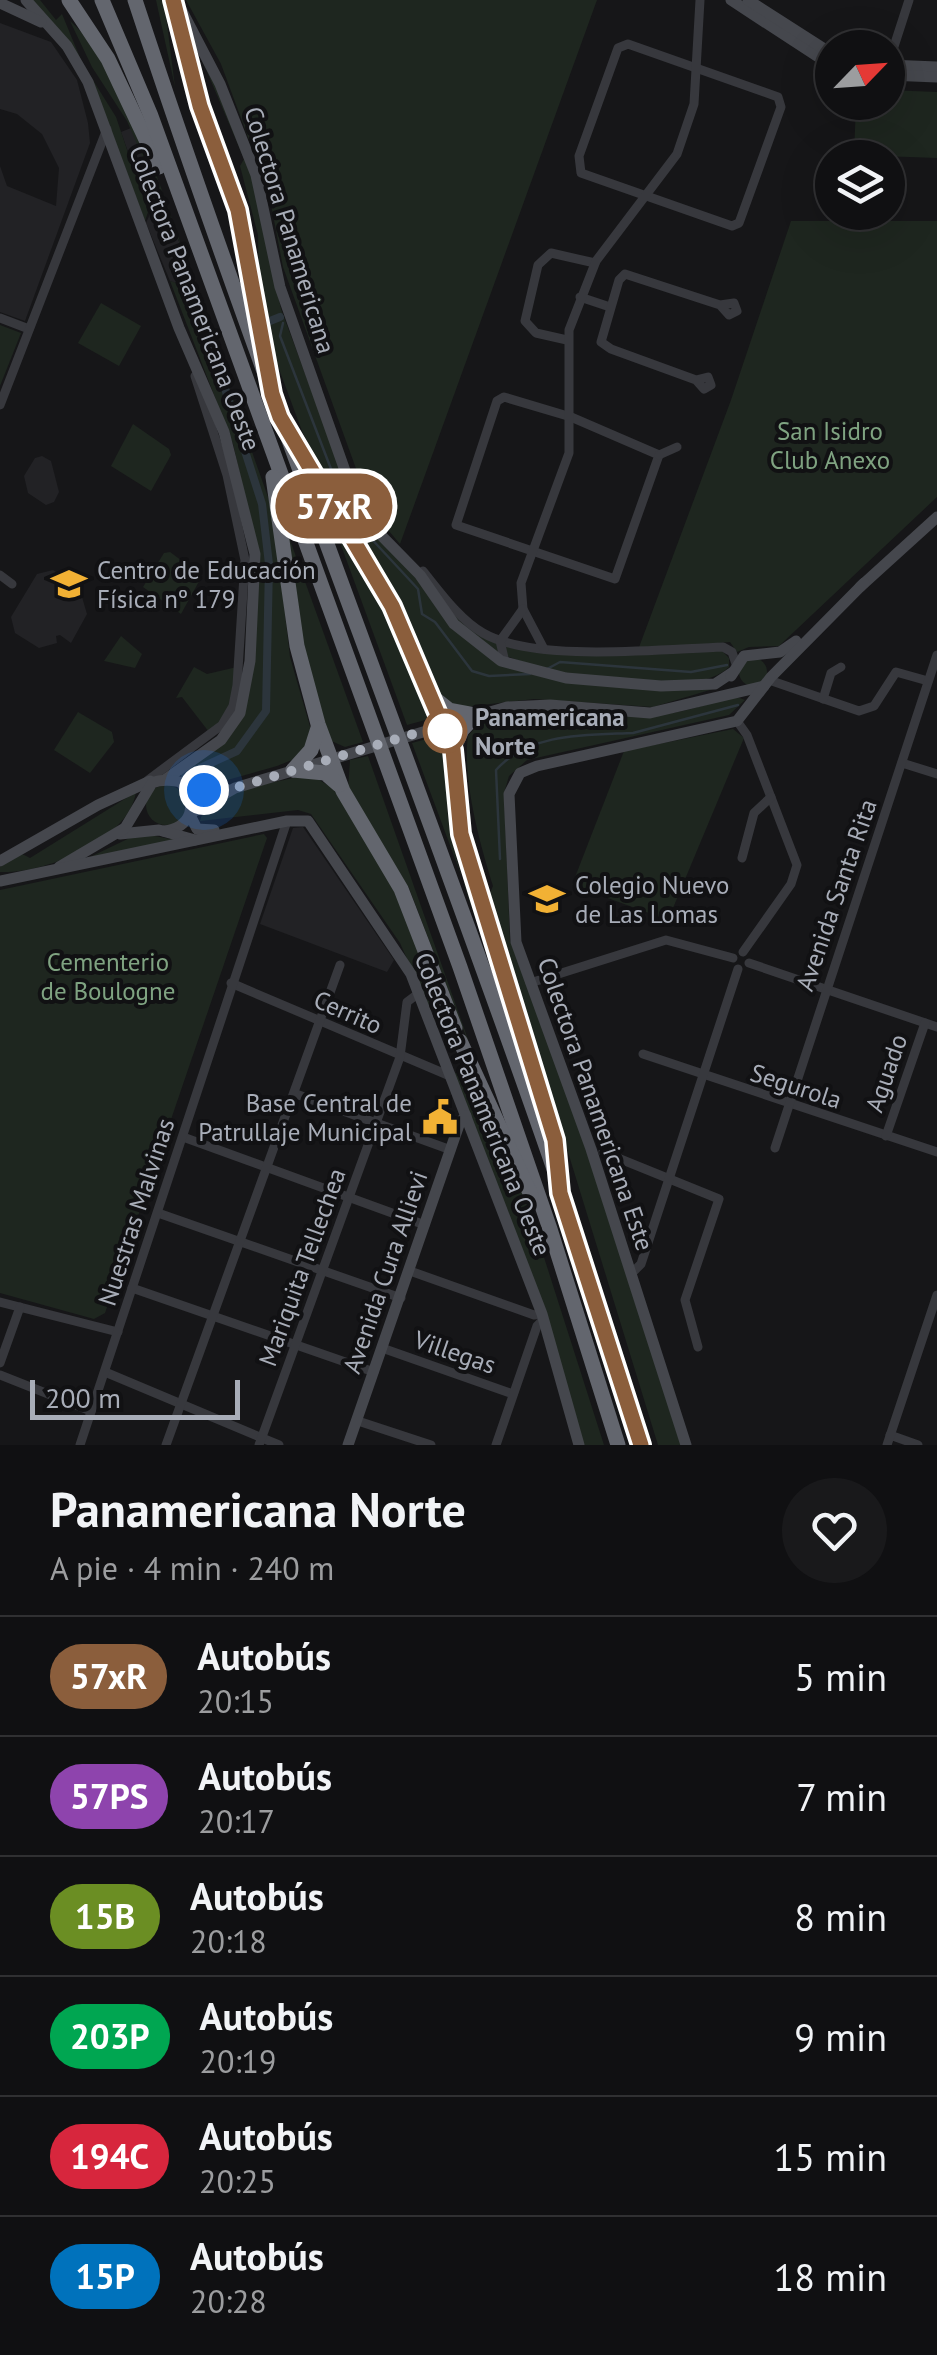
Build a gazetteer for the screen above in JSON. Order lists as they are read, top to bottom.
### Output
{
  "streets": {
    "street": [
      "Colectora Panamericana",
      "Colectora Panamericana Oeste",
      "Avenida Santa Rita",
      "Cerrito",
      "Aguado",
      "Segurola",
      "Colectora Panamericana Este",
      "Nuestras Malvinas",
      "Mariquita Tellechea",
      "Avenida Cura Allievi",
      "Villegas"
    ]
  },
  "crossings": [
    ["Colectora Panamericana Oeste", "Cerrito"],
    ["Colectora Panamericana Oeste", "Nuestras Malvinas"],
    ["Colectora Panamericana Oeste", "Mariquita Tellechea"],
    ["Colectora Panamericana Oeste", "Avenida Cura Allievi"],
    ["Avenida Santa Rita", "Segurola"],
    ["Cerrito", "Nuestras Malvinas"],
    ["Cerrito", "Mariquita Tellechea"],
    ["Aguado", "Segurola"],
    ["Avenida Cura Allievi", "Villegas"]
  ],
  "parks": ["San Isidro Club Anexo", "Cementerio de Boulogne"],
  "places": {
    "school or university": ["Centro de Educación Física nº 179", "Colegio Nuevo de Las Lomas"],
    "other": ["Panamericana Norte"],
    "public building": ["Base Central de Patrullaje Municipal"]
  },
  "lines": ["bus line 57xR"],
  "scale_bar": "200 m",
  "north": "top right",
  "page": {
    "on_map": "57xR",
    "scale": "200 m",
    "heading": ["Panamericana Norte", "A pie · 4 min · 240 m"],
    "list": [
      {
        "mark": "57xR",
        "name": "Autobús",
        "note": "20:15",
        "value": "5 min"
      },
      {
        "mark": "57PS",
        "name": "Autobús",
        "note": "20:17",
        "value": "7 min"
      },
      {
        "mark": "15B",
        "name": "Autobús",
        "note": "20:18",
        "value": "8 min"
      },
      {
        "mark": "203P",
        "name": "Autobús",
        "note": "20:19",
        "value": "9 min"
      },
      {
        "mark": "194C",
        "name": "Autobús",
        "note": "20:25",
        "value": "15 min"
      },
      {
        "mark": "15P",
        "name": "Autobús",
        "note": "20:28",
        "value": "18 min"
      }
    ]
  }
}
